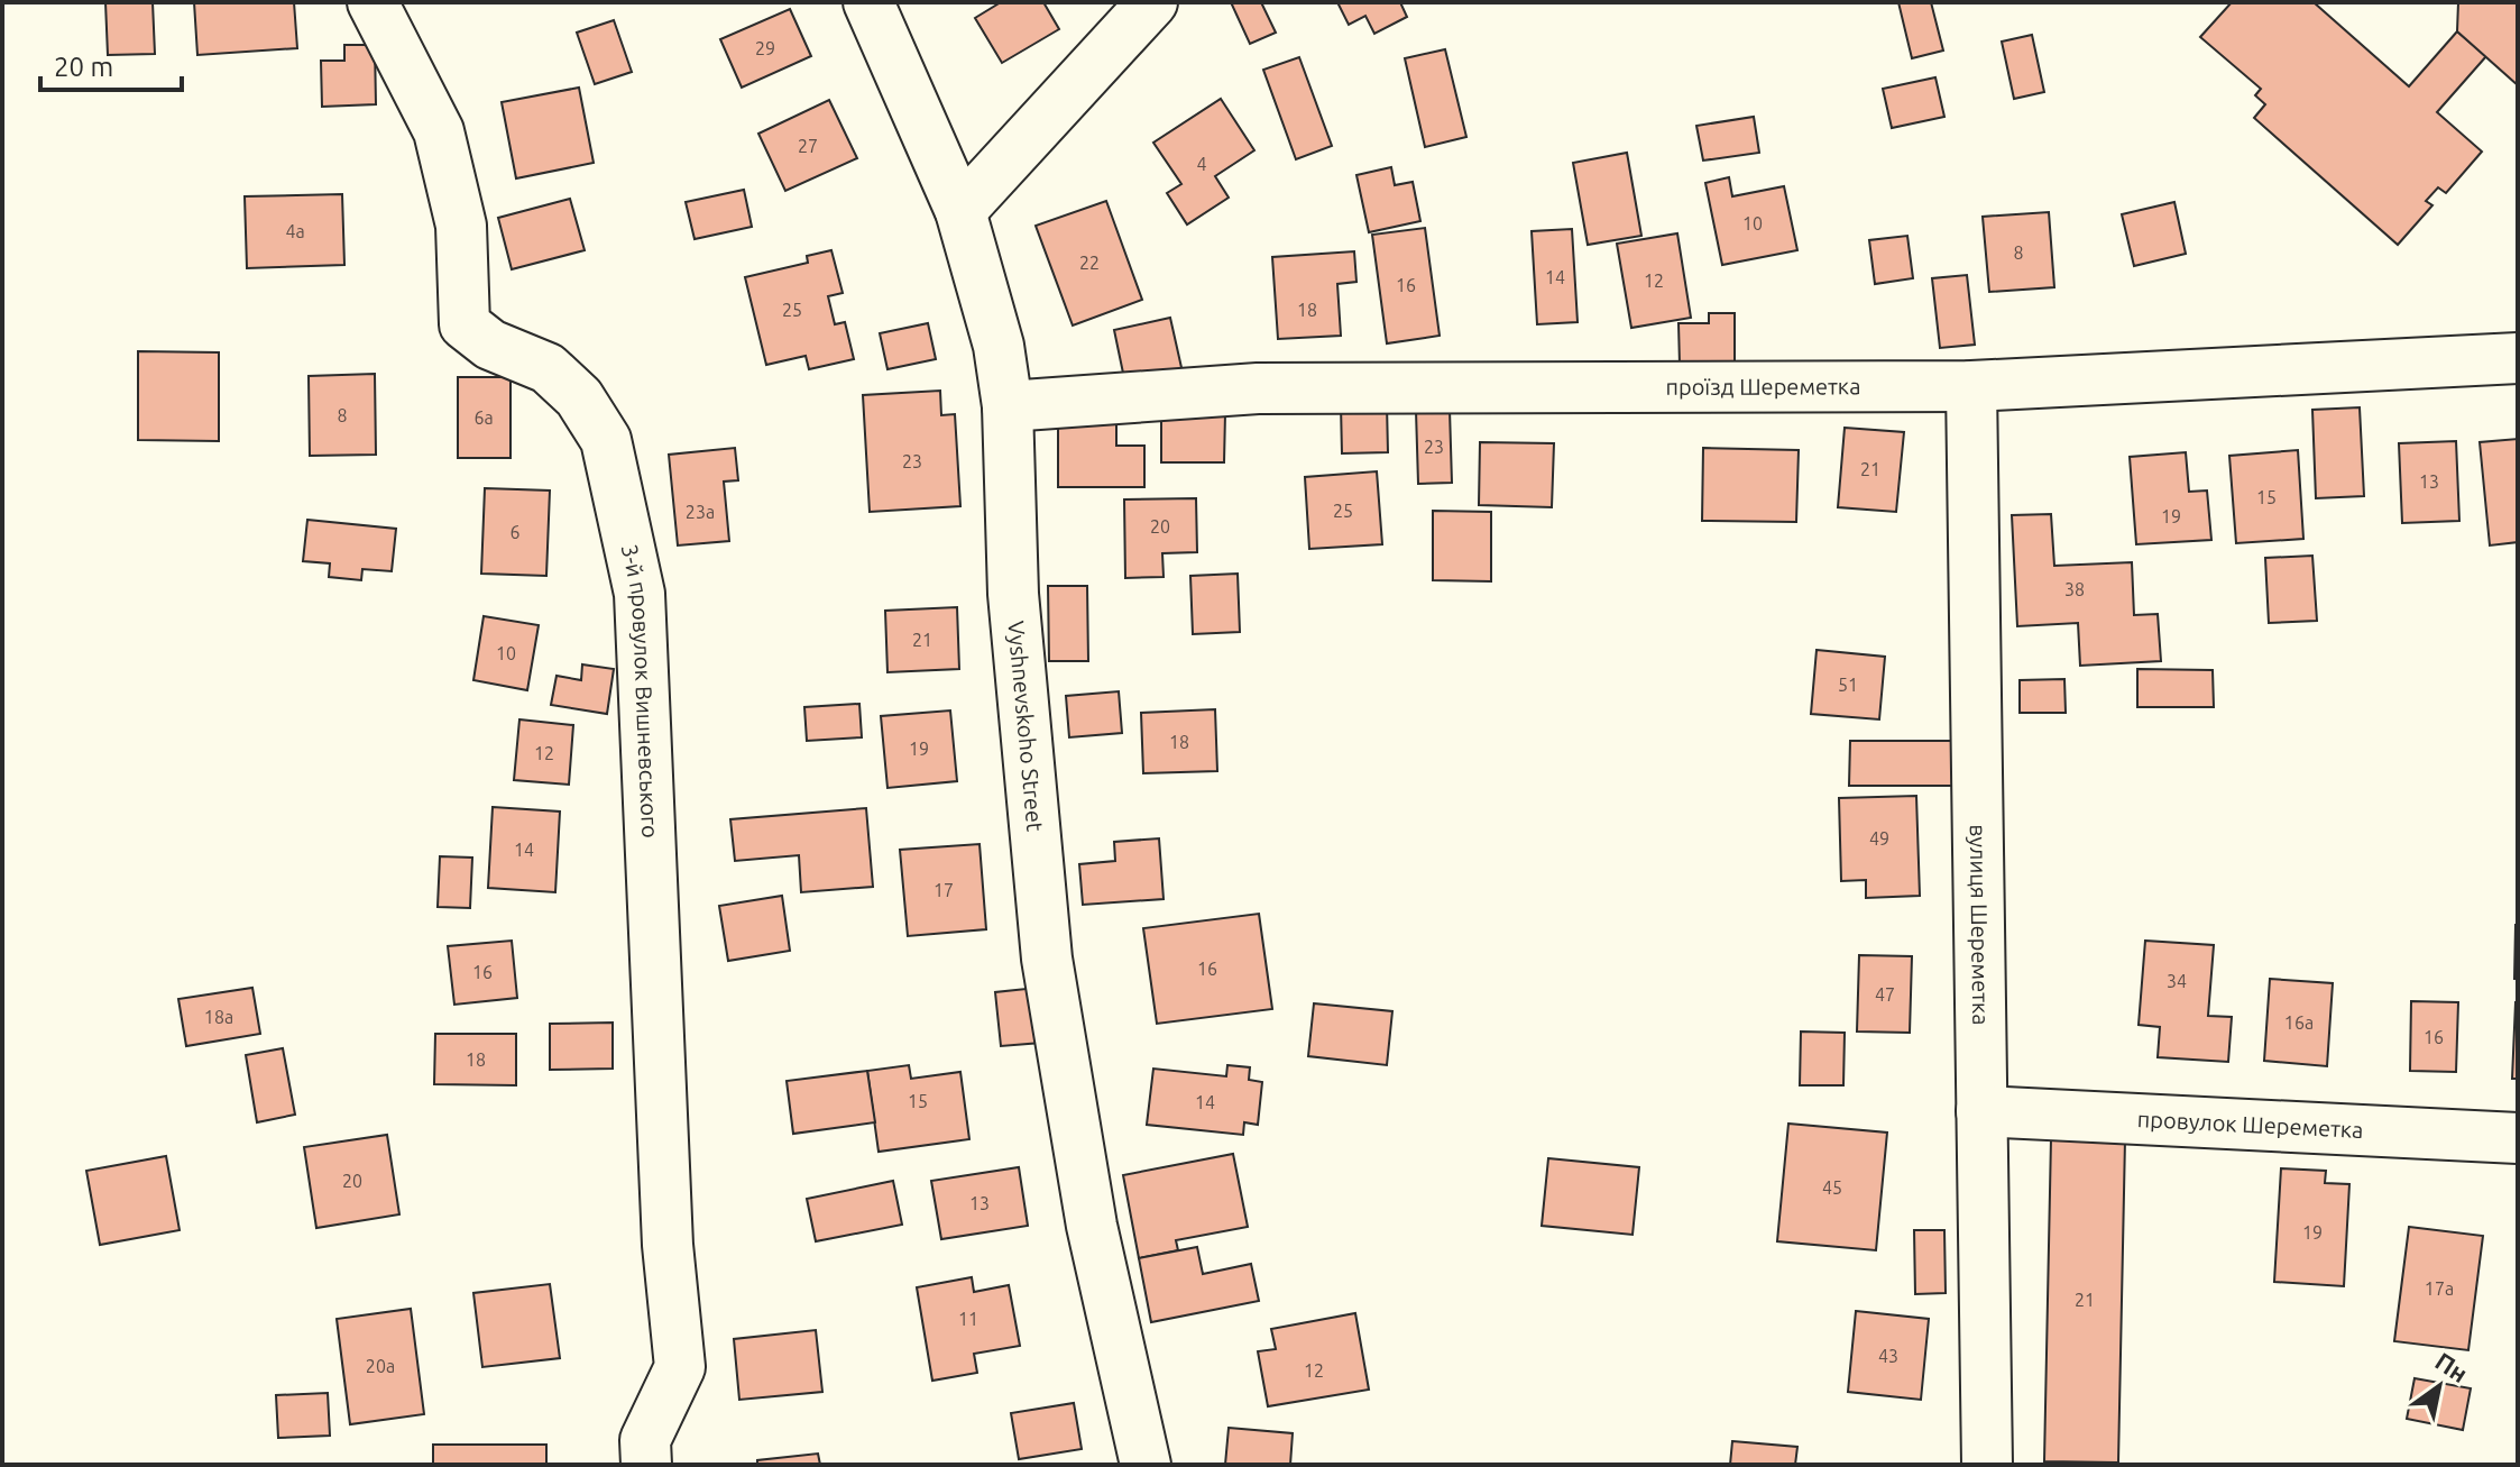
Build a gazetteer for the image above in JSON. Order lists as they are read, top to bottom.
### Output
{
  "streets": {
    "street": [
      "проїзд Шереметка",
      "3-й провулок Вишневського",
      "Vyshnevskoho Street",
      "вулиця Шереметка",
      "провулок Шереметка"
    ]
  },
  "crossings": [
    ["проїзд Шереметка", "Vyshnevskoho Street"],
    ["проїзд Шереметка", "вулиця Шереметка"],
    ["вулиця Шереметка", "провулок Шереметка"]
  ],
  "house_numbers": [
    "29",
    "27",
    "4",
    "10",
    "4а",
    "8",
    "22",
    "14",
    "12",
    "16",
    "25",
    "18",
    "8",
    "6а",
    "23",
    "23",
    "21",
    "13",
    "15",
    "25",
    "23а",
    "19",
    "20",
    "6",
    "38",
    "21",
    "10",
    "51",
    "18",
    "19",
    "12",
    "49",
    "14",
    "17",
    "16",
    "16",
    "34",
    "47",
    "18а",
    "16а",
    "16",
    "18",
    "15",
    "14",
    "20",
    "45",
    "13",
    "19",
    "17а",
    "21",
    "11",
    "43",
    "20а",
    "12"
  ],
  "scale_bar": "20 m",
  "north": "top right"
}
